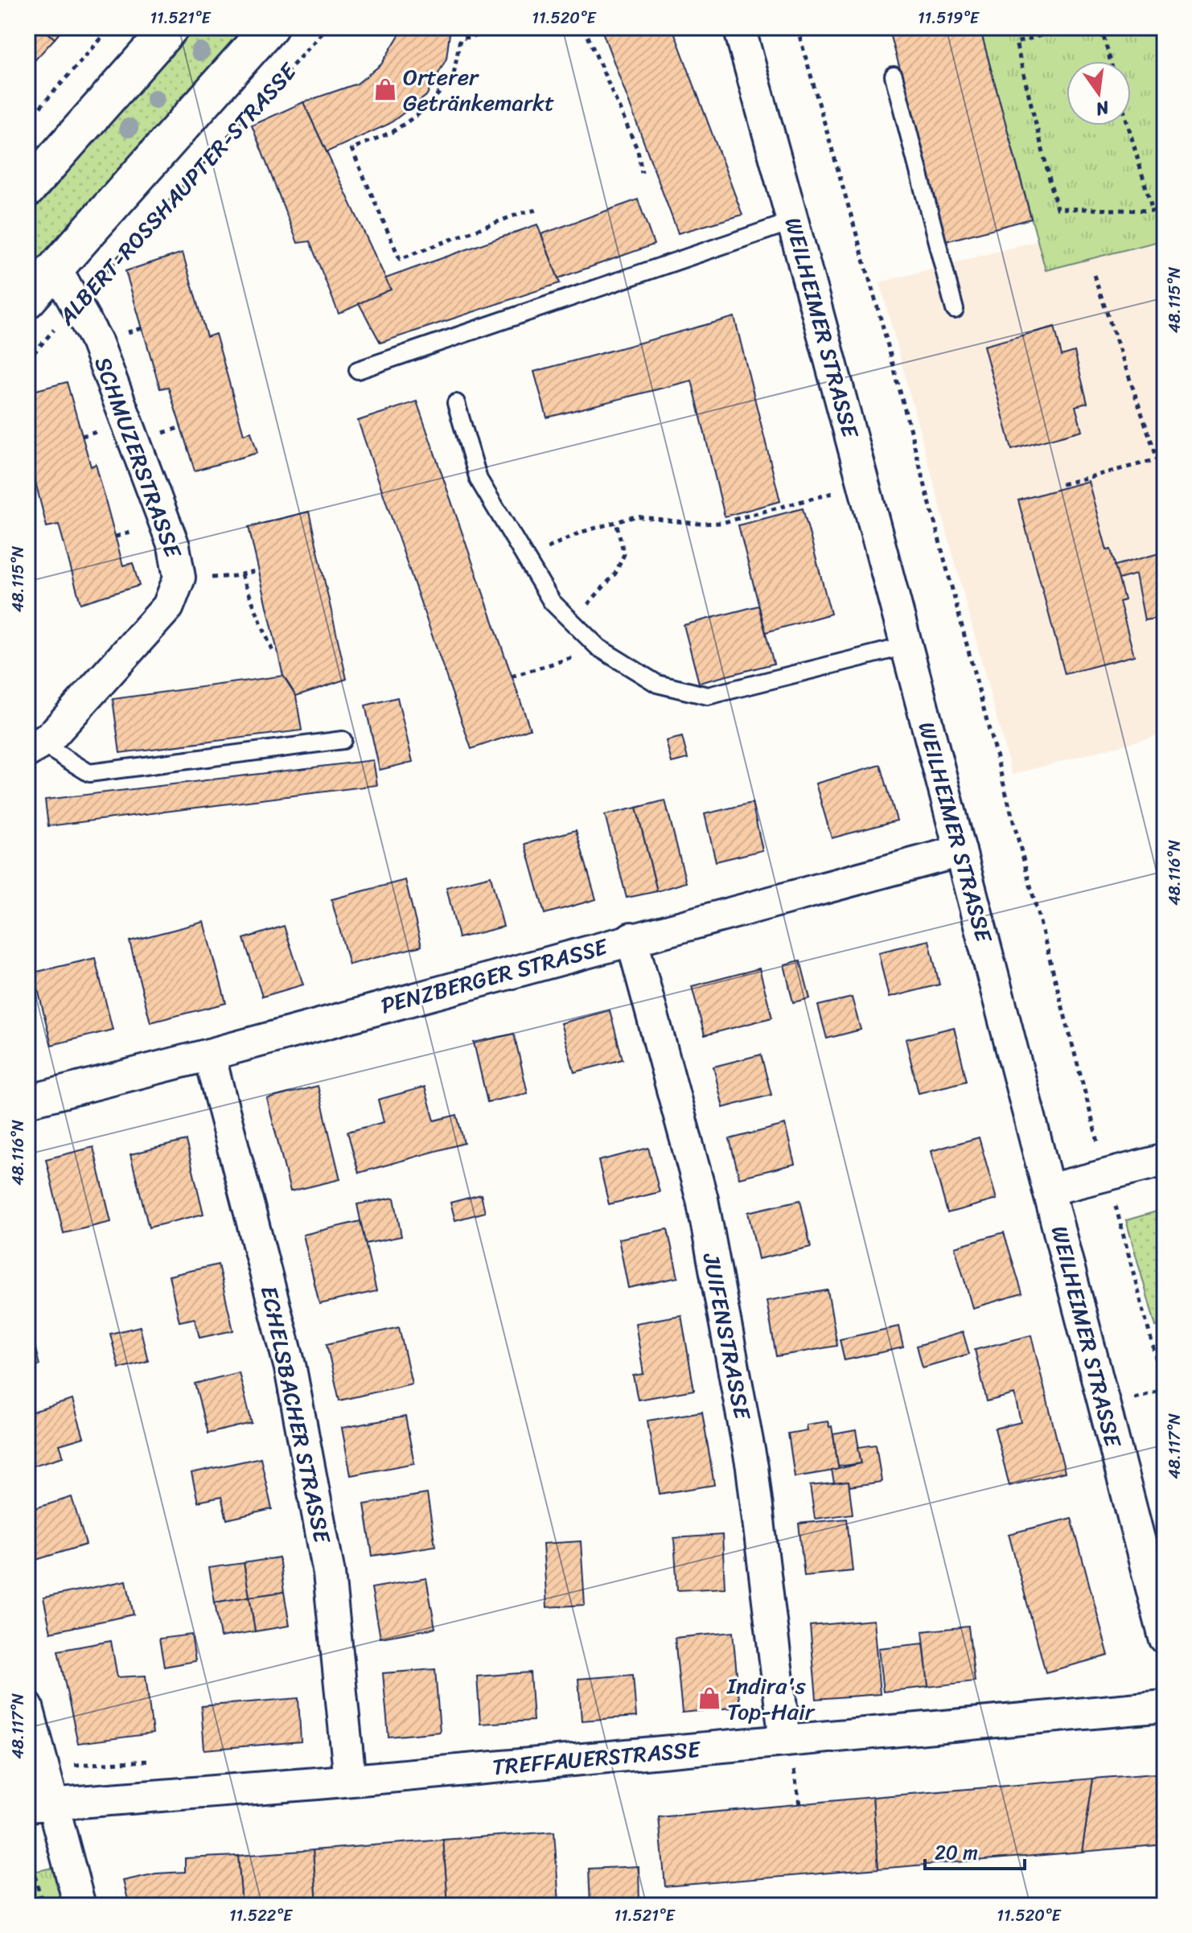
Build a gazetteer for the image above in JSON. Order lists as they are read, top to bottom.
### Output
{
  "streets": {
    "main road": ["ALBERT-ROSSHAUPTER-STRASSE"],
    "street": [
      "WEILHEIMER STRASSE",
      "SCHMUZERSTRASSE",
      "PENZBERGER STRASSE",
      "JUIFENSTRASSE",
      "ECHELSBACHER STRASSE",
      "TREFFAUERSTRASSE"
    ]
  },
  "crossings": [
    ["ALBERT-ROSSHAUPTER-STRASSE", "SCHMUZERSTRASSE"],
    ["WEILHEIMER STRASSE", "PENZBERGER STRASSE"],
    ["PENZBERGER STRASSE", "JUIFENSTRASSE"],
    ["PENZBERGER STRASSE", "ECHELSBACHER STRASSE"],
    ["JUIFENSTRASSE", "TREFFAUERSTRASSE"],
    ["ECHELSBACHER STRASSE", "TREFFAUERSTRASSE"]
  ],
  "places": {
    "shop": ["Orterer Getränkemarkt", "Indira's Top-Hair"]
  },
  "scale_bar": "20 m",
  "north": "bottom",
  "coordinates": [
    "11.521°E",
    "11.520°E",
    "11.519°E",
    "48.115°N",
    "48.116°N",
    "48.117°N",
    "11.522°E"
  ]
}
